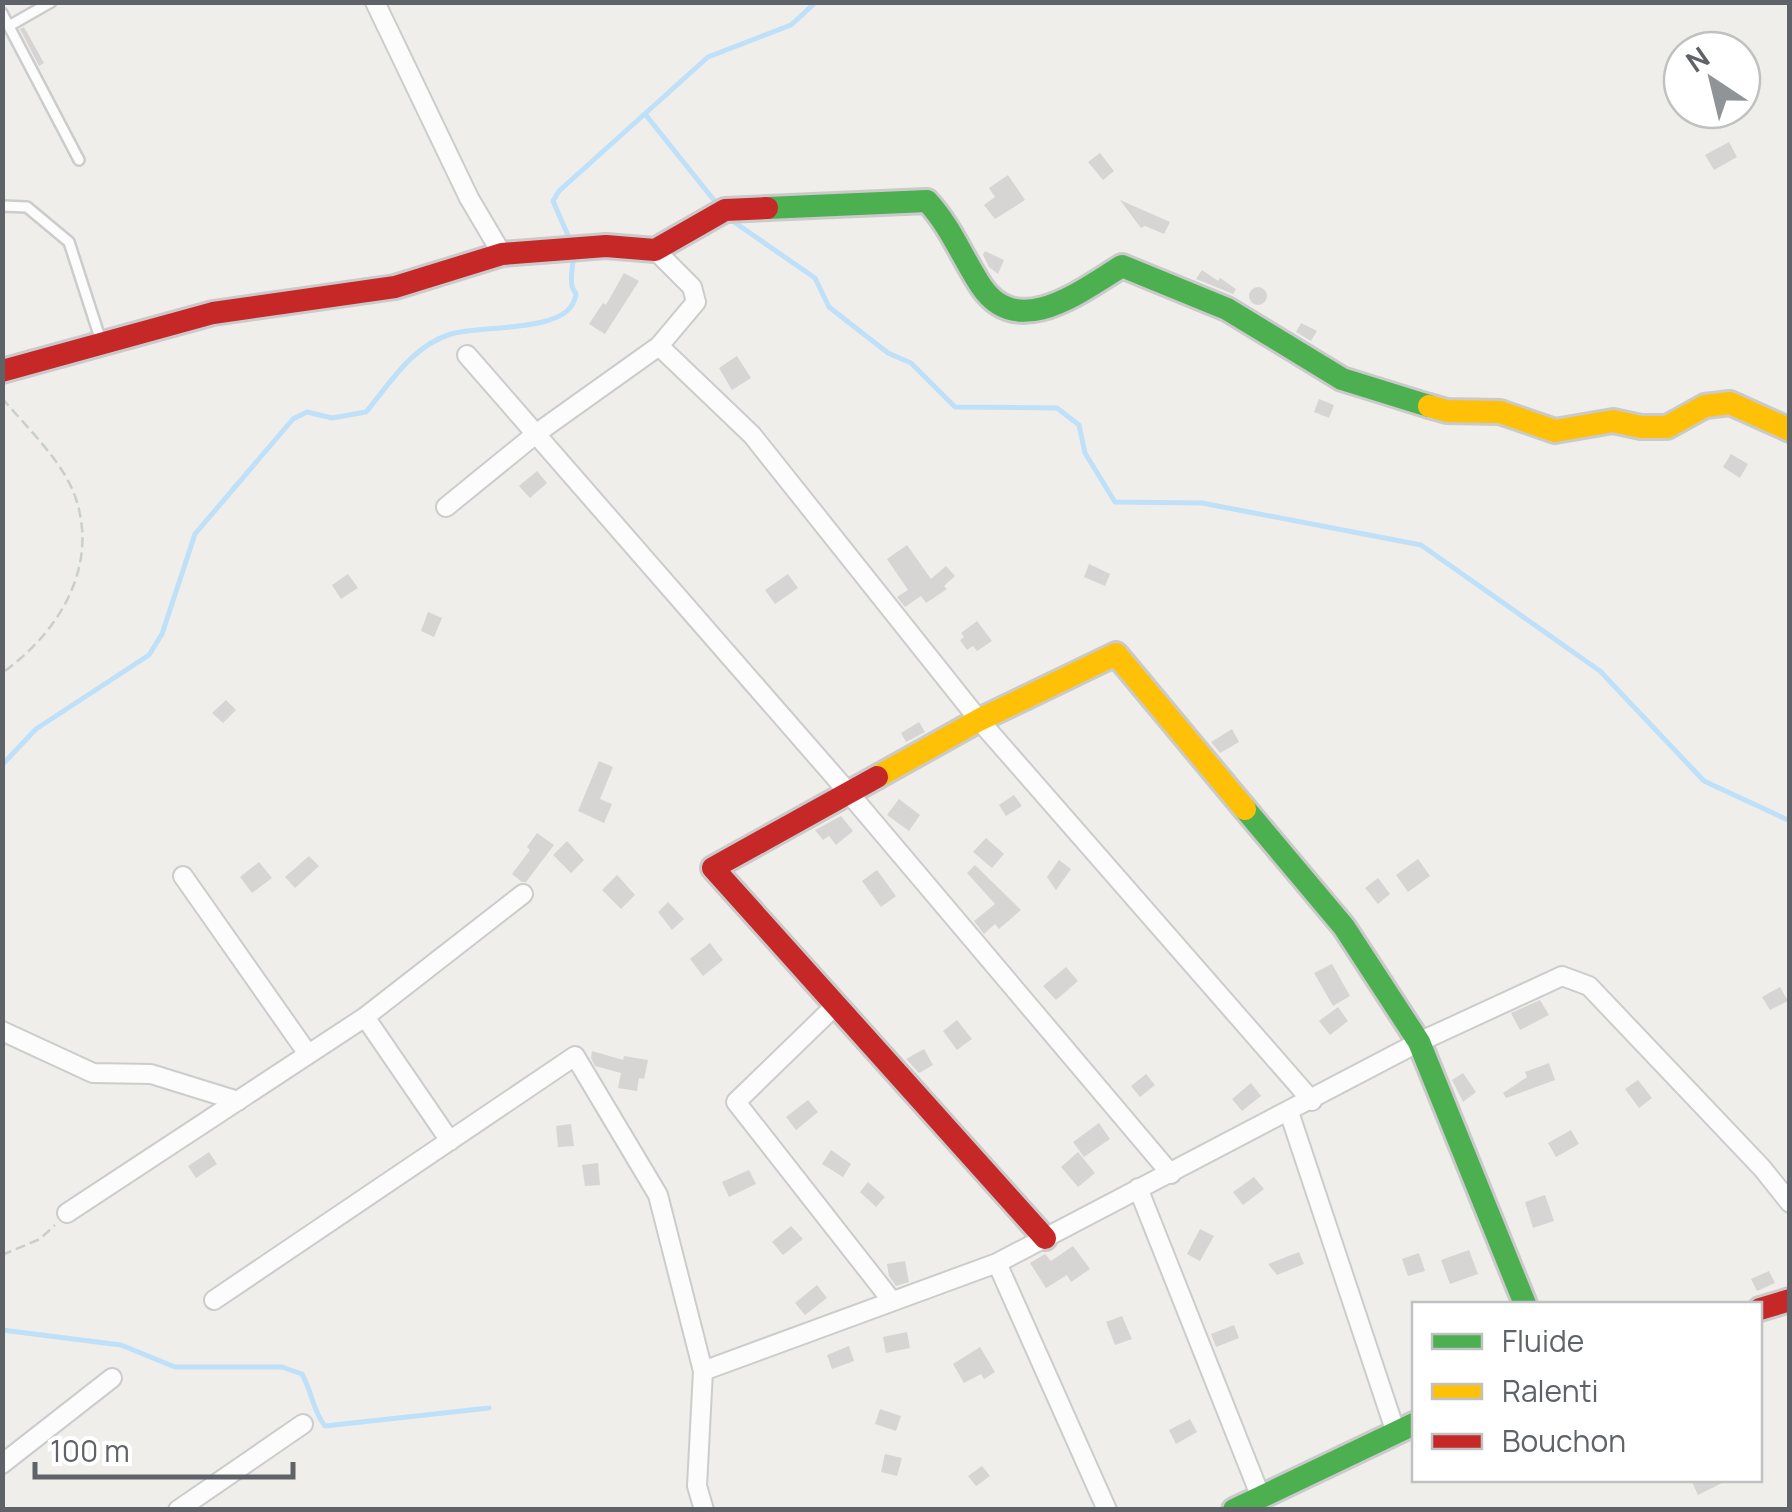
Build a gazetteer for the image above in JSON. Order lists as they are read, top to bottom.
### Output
{
  "legend": ["Fluide", "Ralenti", "Bouchon"],
  "scale_bar": "100 m",
  "north": "top left"
}
